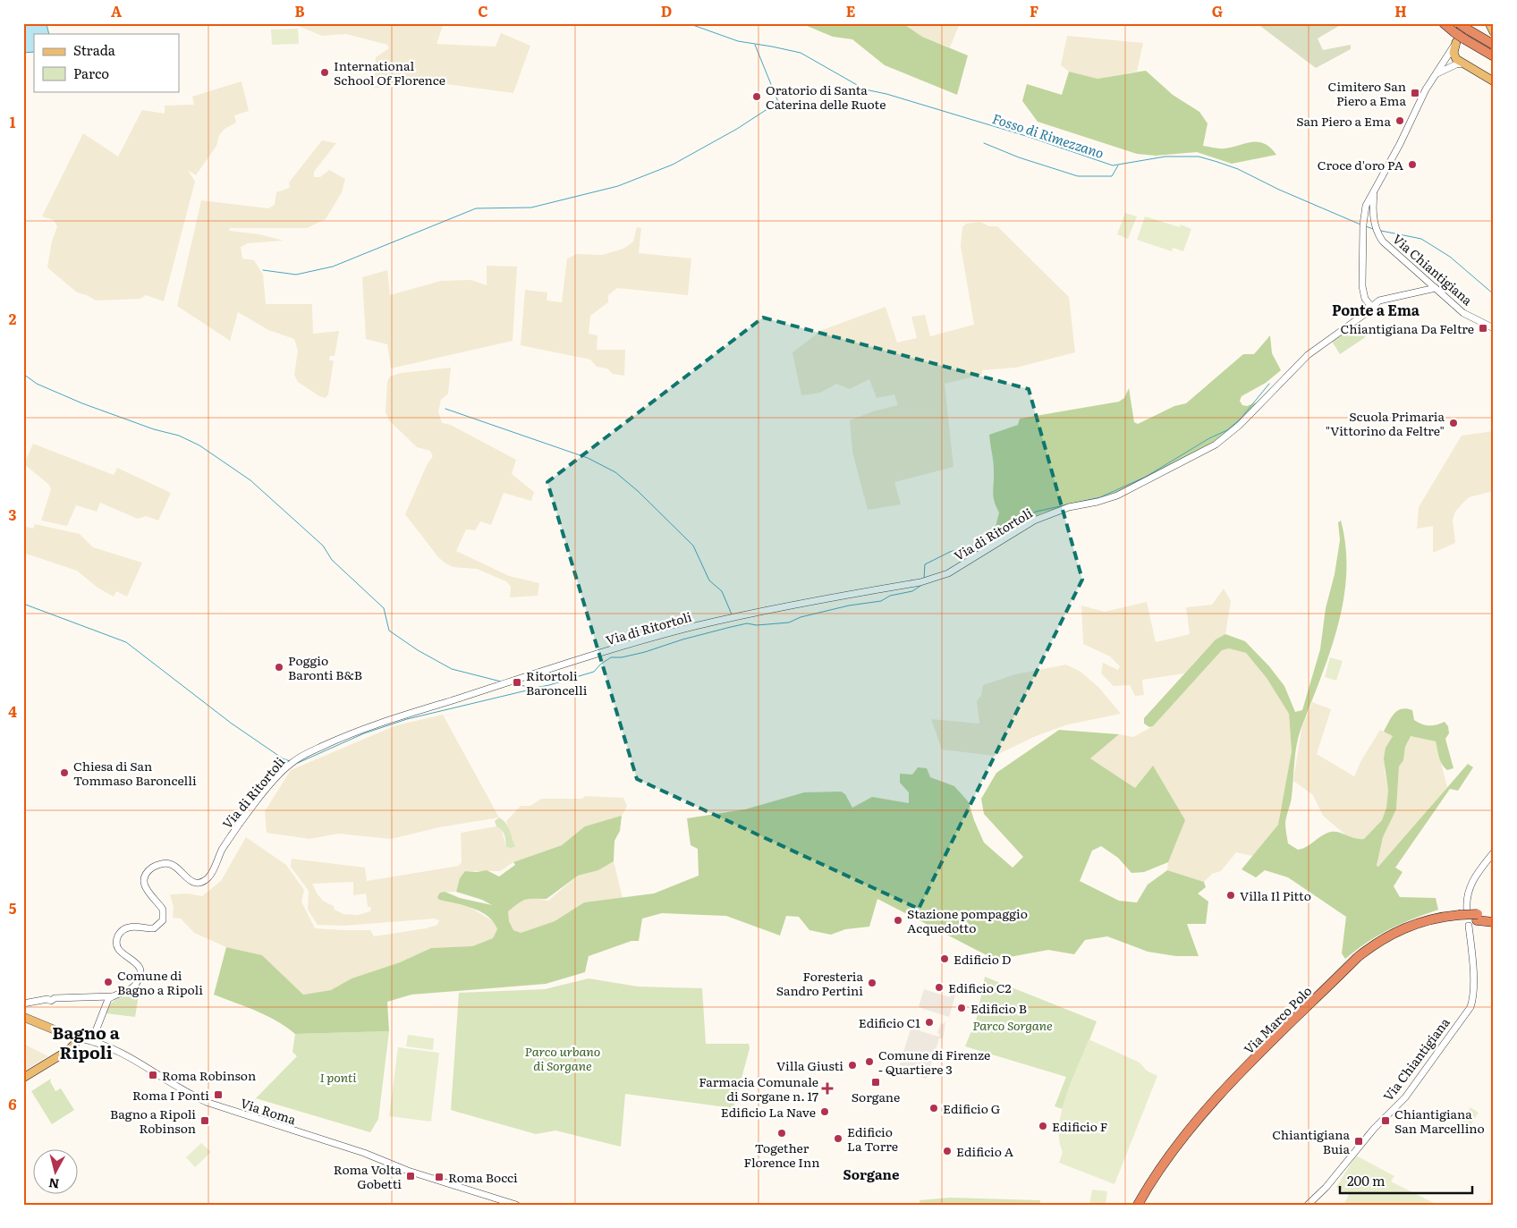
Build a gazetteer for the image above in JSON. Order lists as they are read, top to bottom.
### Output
{
  "streets": {
    "highway": ["Via Marco Polo"],
    "main road": ["Via Roma"],
    "street": ["Via Chiantigiana", "Via di Ritortoli"]
  },
  "crossings": [
    ["Via Chiantigiana", "Via di Ritortoli"]
  ],
  "districts": ["Ponte a Ema", "Bagno a Ripoli", "Sorgane"],
  "water": ["Fosso di Rimezzano"],
  "parks": ["Parco Sorgane", "Parco urbano di Sorgane", "I ponti"],
  "places": {
    "other": [
      "International School Of Florence",
      "Oratorio di Santa Caterina delle Ruote",
      "San Piero a Ema",
      "Croce d'oro PA",
      "Scuola Primaria \"Vittorino da Feltre\"",
      "Poggio Baronti B&B",
      "Chiesa di San Tommaso Baroncelli",
      "Villa Il Pitto",
      "Stazione pompaggio Acquedotto",
      "Edificio D",
      "Comune di Bagno a Ripoli",
      "Foresteria Sandro Pertini",
      "Edificio C2",
      "Edificio B",
      "Edificio C1",
      "Comune di Firenze - Quartiere 3",
      "Villa Giusti",
      "Edificio G",
      "Edificio La Nave",
      "Edificio F",
      "Together Florence Inn",
      "Edificio La Torre",
      "Edificio A"
    ],
    "transit": [
      "Cimitero San Piero a Ema",
      "Chiantigiana Da Feltre",
      "Ritortoli Baroncelli",
      "Roma Robinson",
      "Sorgane",
      "Roma I Ponti",
      "Bagno a Ripoli Robinson",
      "Chiantigiana San Marcellino",
      "Chiantigiana Buia",
      "Roma Volta Gobetti",
      "Roma Bocci"
    ],
    "health": ["Farmacia Comunale di Sorgane n. 17"]
  },
  "legend": ["Strada", "Parco"],
  "scale_bar": "200 m",
  "north": "bottom",
  "grid": {
    "columns": [
      "A",
      "B",
      "C",
      "D",
      "E",
      "F",
      "G",
      "H"
    ],
    "rows": [
      "1",
      "2",
      "3",
      "4",
      "5",
      "6"
    ]
  }
}
